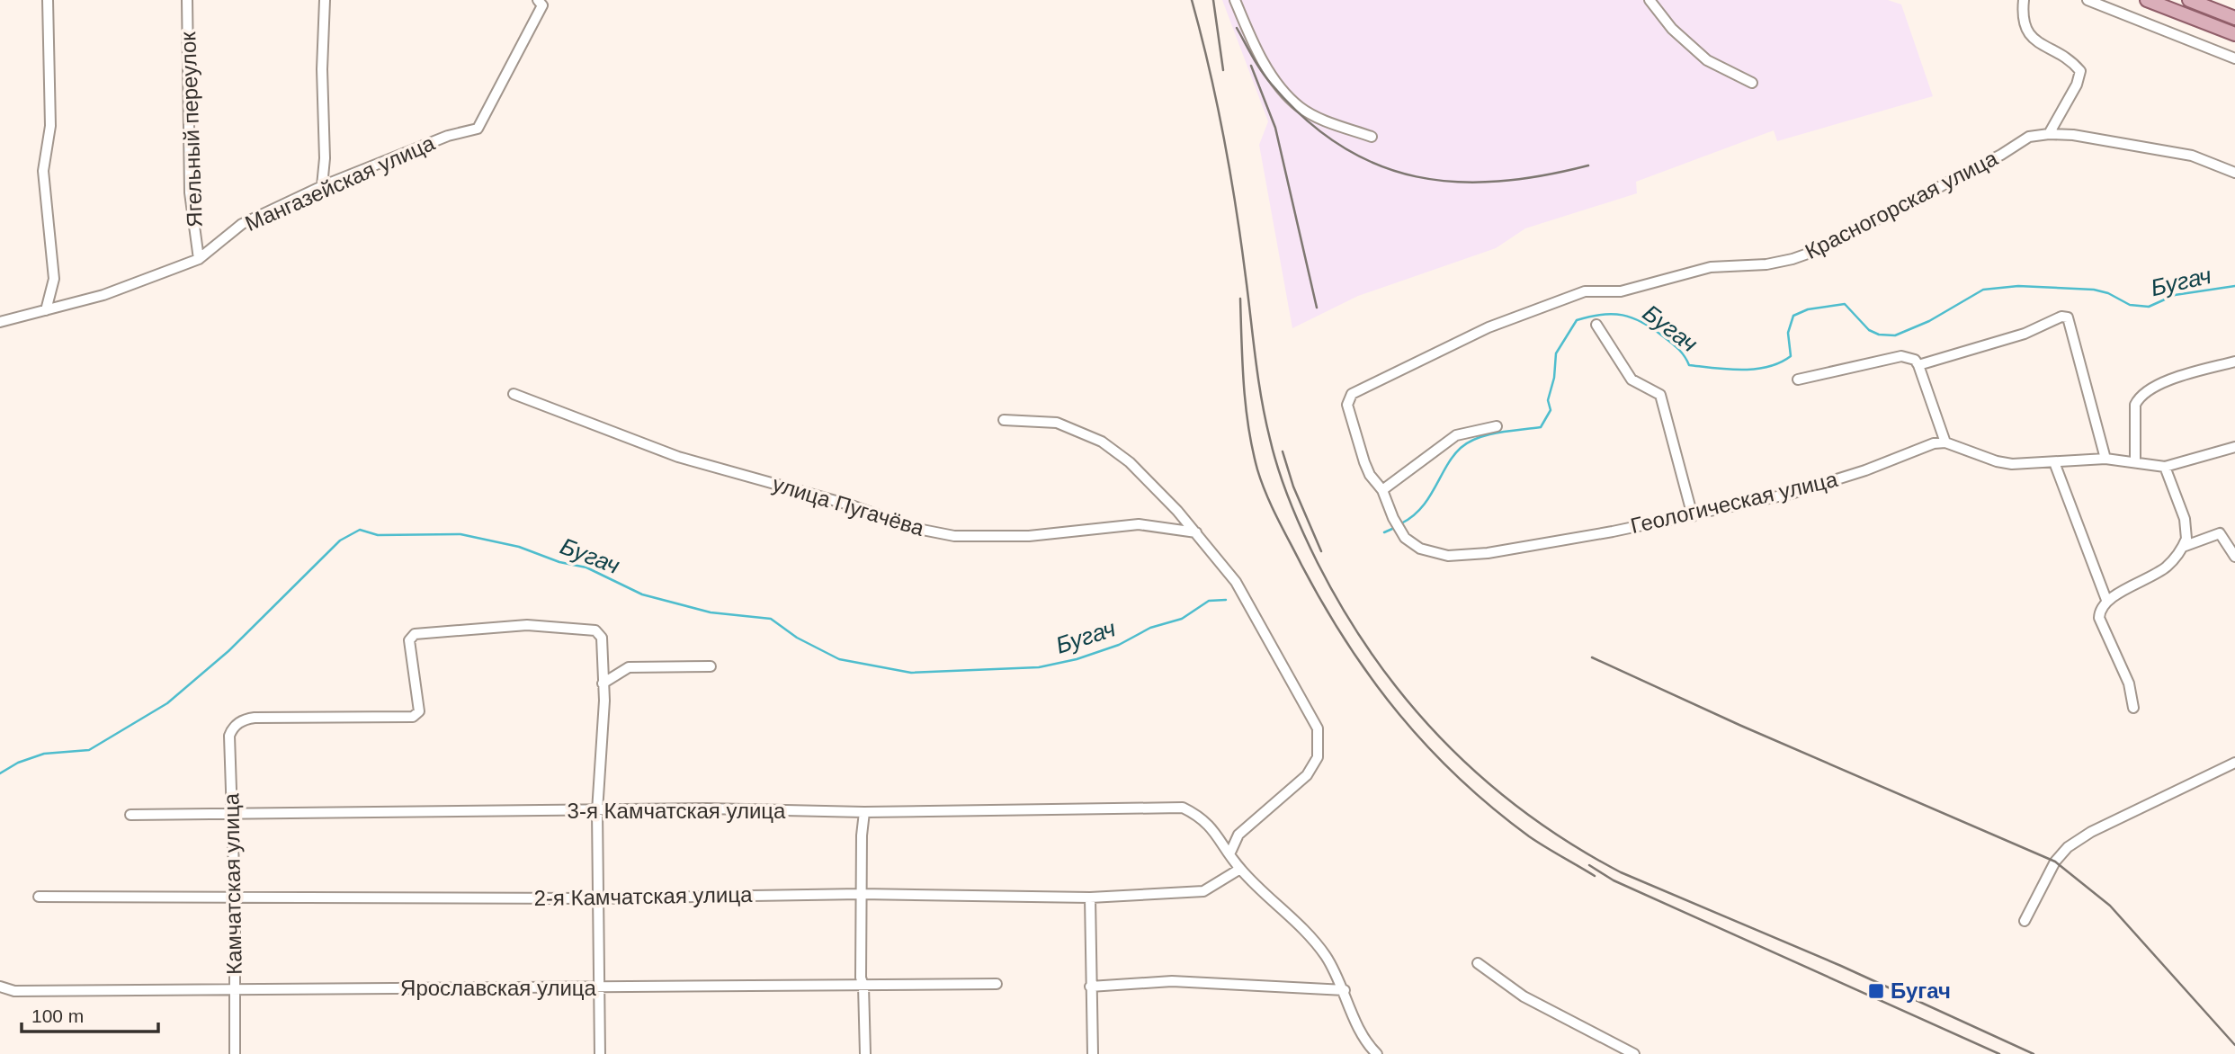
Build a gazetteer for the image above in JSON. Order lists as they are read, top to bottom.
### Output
{
  "streets": {
    "street": [
      "Ягельный переулок",
      "Мангазейская улица",
      "Красногорская улица",
      "Геологическая улица",
      "улица Пугачёва",
      "3-я Камчатская улица",
      "Камчатская улица",
      "2-я Камчатская улица",
      "Ярославская улица"
    ]
  },
  "crossings": [
    ["Ягельный переулок", "Мангазейская улица"],
    ["Красногорская улица", "Геологическая улица"],
    ["3-я Камчатская улица", "Камчатская улица"],
    ["Камчатская улица", "2-я Камчатская улица"],
    ["Камчатская улица", "Ярославская улица"]
  ],
  "water": ["Бугач"],
  "places": {
    "transit": ["Бугач"]
  },
  "scale_bar": "100 m"
}
